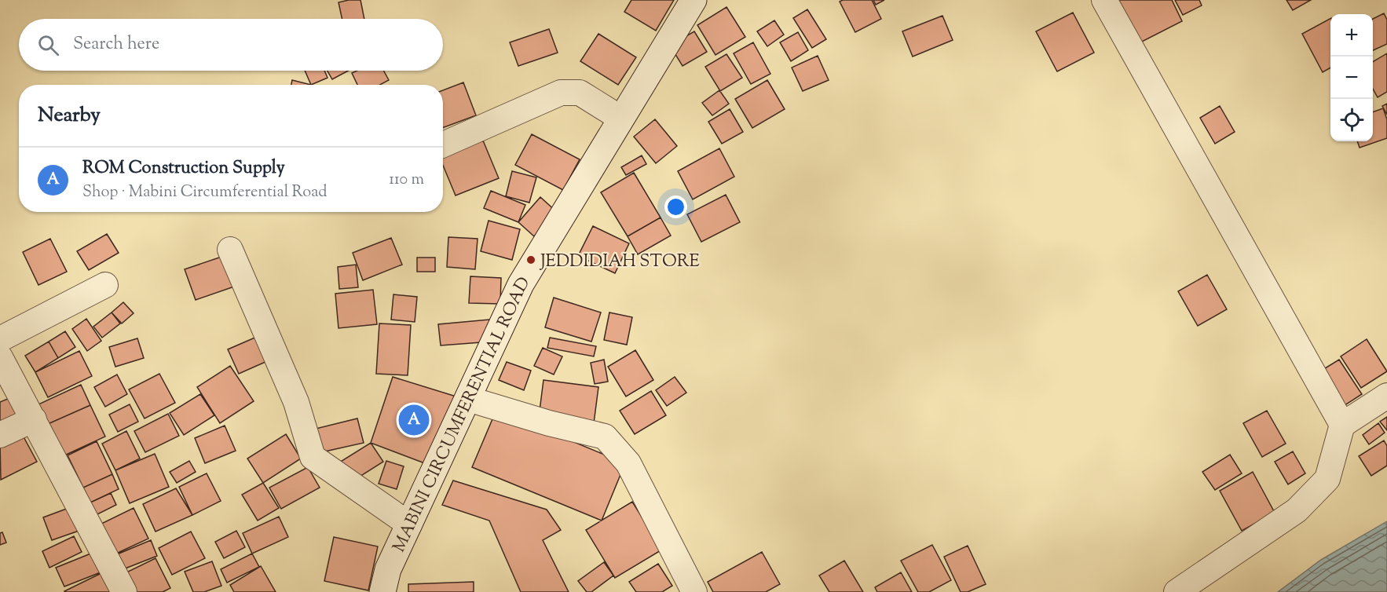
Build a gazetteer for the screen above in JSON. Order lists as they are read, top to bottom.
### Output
{
  "streets": {
    "main road": ["MABINI CIRCUMFERENTIAL ROAD"]
  },
  "places": ["JEDDIDIAH STORE"],
  "page": {
    "map_buttons": ["+", "−"],
    "search": "Search here",
    "heading": "Nearby",
    "list": [
      {
        "mark": "A",
        "name": "ROM Construction Supply",
        "note": "Shop · Mabini Circumferential Road",
        "value": "110 m"
      }
    ],
    "pins": "A"
  }
}
